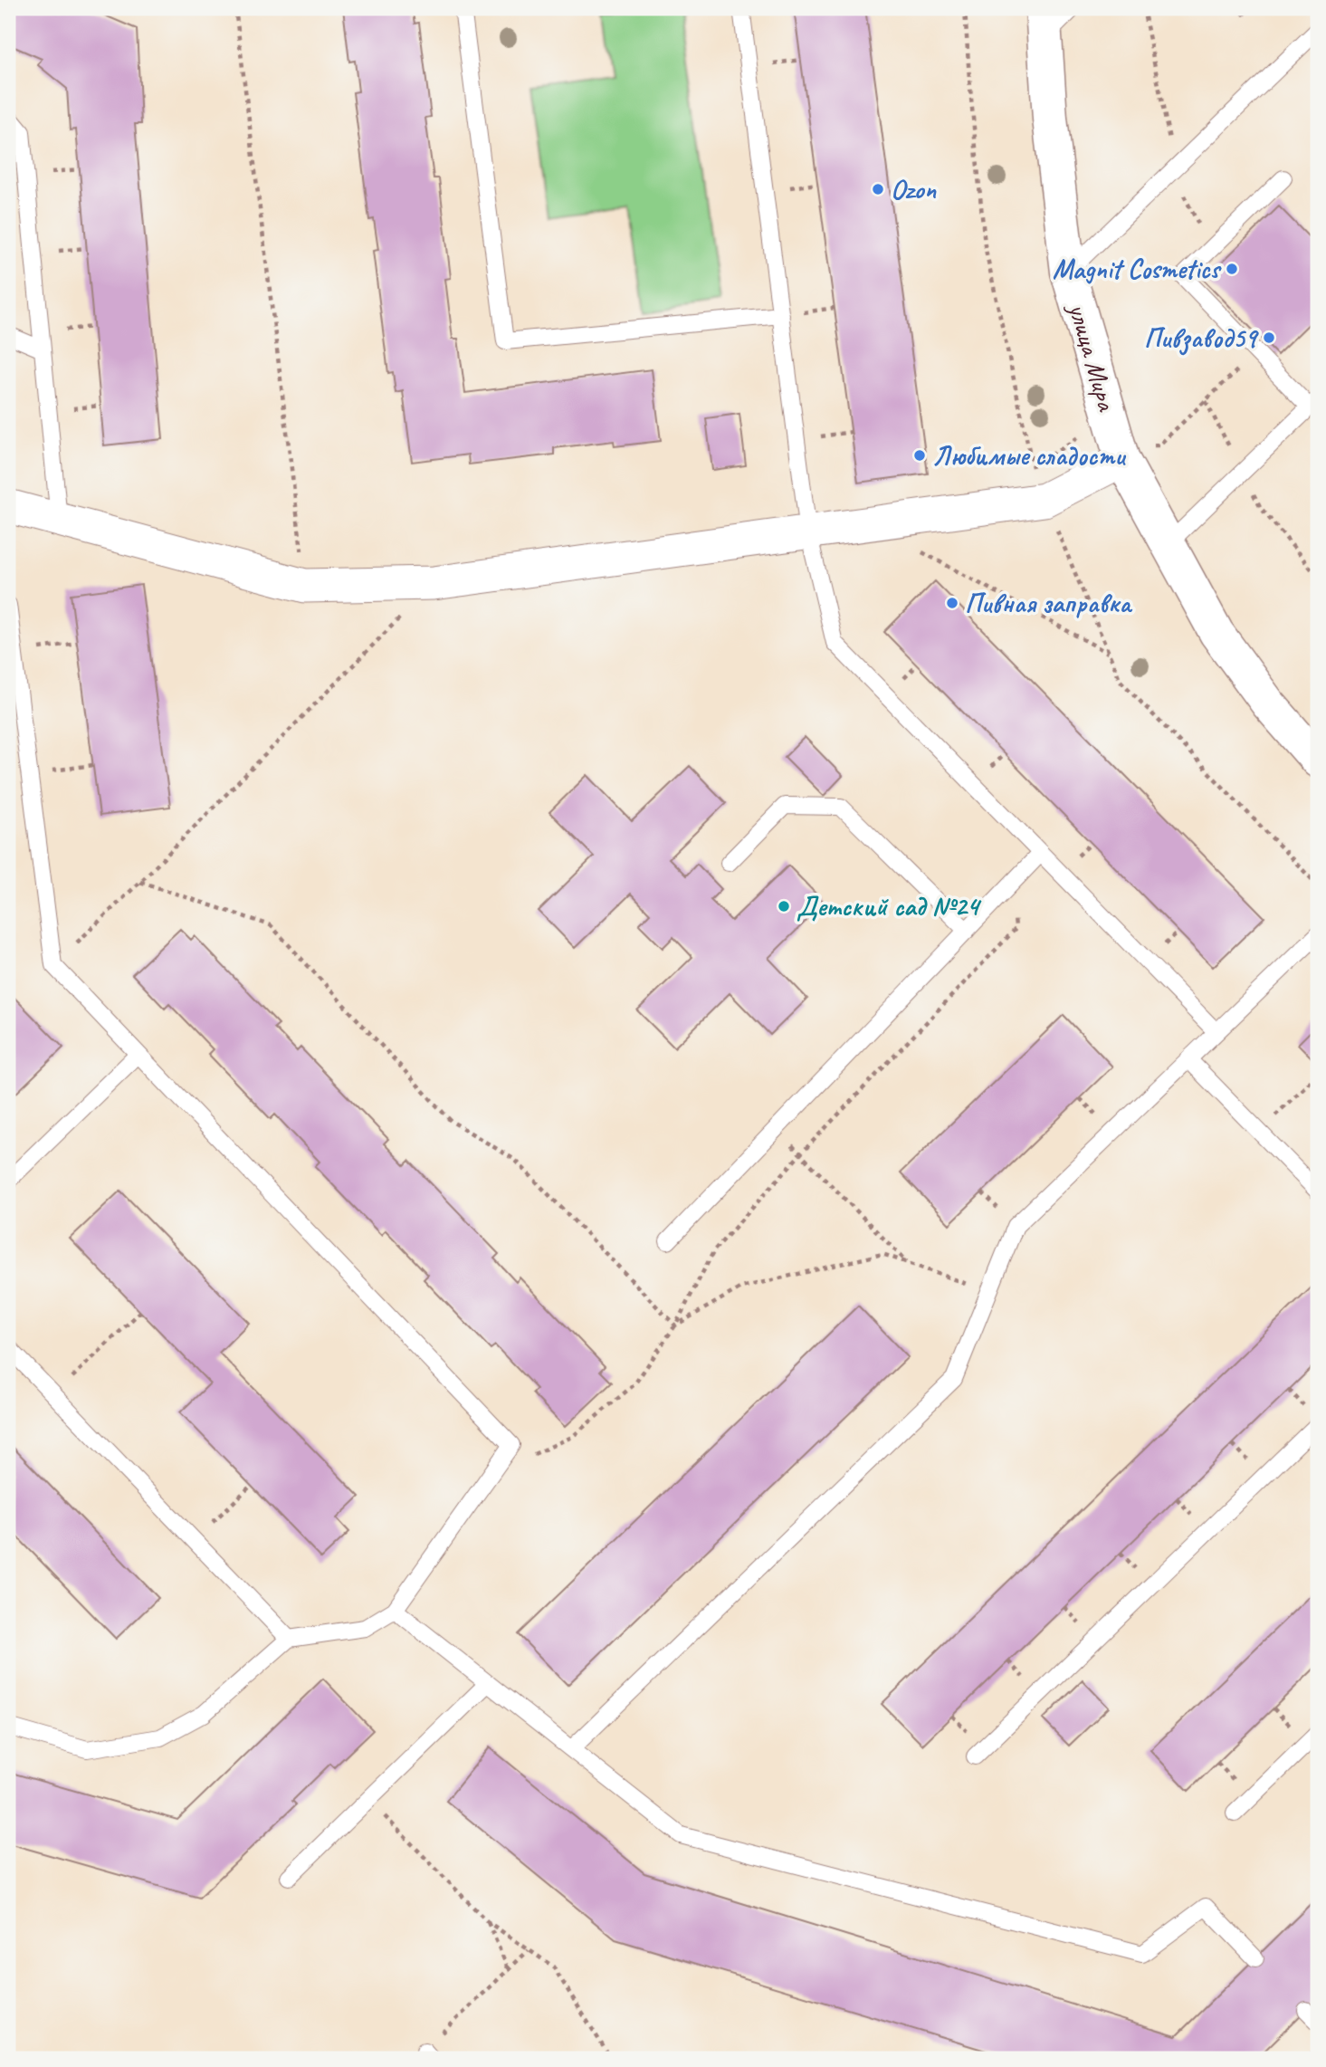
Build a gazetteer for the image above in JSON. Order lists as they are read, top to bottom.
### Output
{
  "streets": {
    "street": ["улица Мира"]
  },
  "places": [
    "Ozon",
    "Magnit Cosmetics",
    "Пивзавод59",
    "Любимые сладости",
    "Пивная заправка",
    "Детский сад №24"
  ]
}
